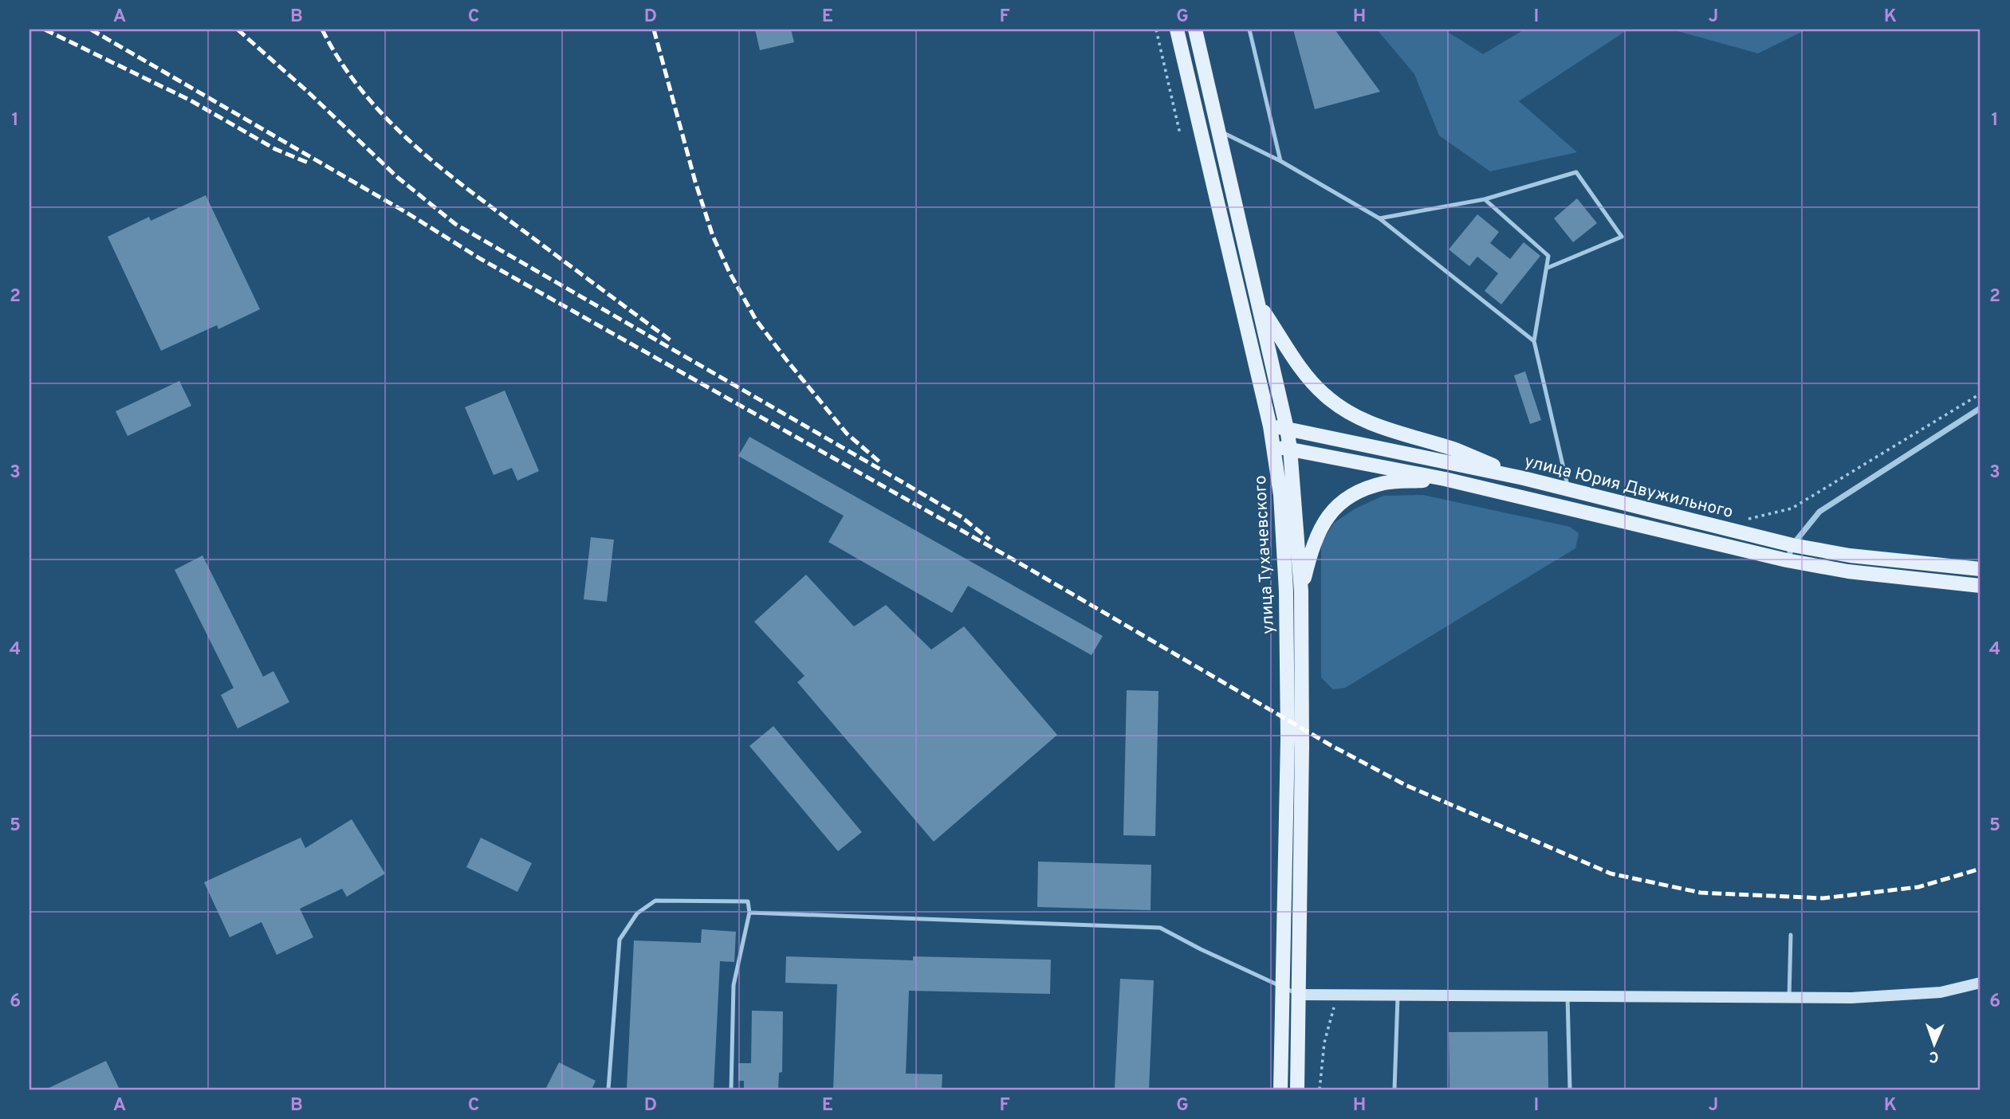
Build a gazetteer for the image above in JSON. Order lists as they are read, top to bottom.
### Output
{
  "streets": {
    "main road": ["улица Юрия Двужильного", "улица Тухачевского"]
  },
  "crossings": [
    ["улица Юрия Двужильного", "улица Тухачевского"]
  ],
  "north": "bottom",
  "grid": {
    "columns": [
      "A",
      "B",
      "C",
      "D",
      "E",
      "F",
      "G",
      "H",
      "I",
      "J",
      "K"
    ],
    "rows": [
      "1",
      "2",
      "3",
      "4",
      "5",
      "6"
    ]
  }
}
